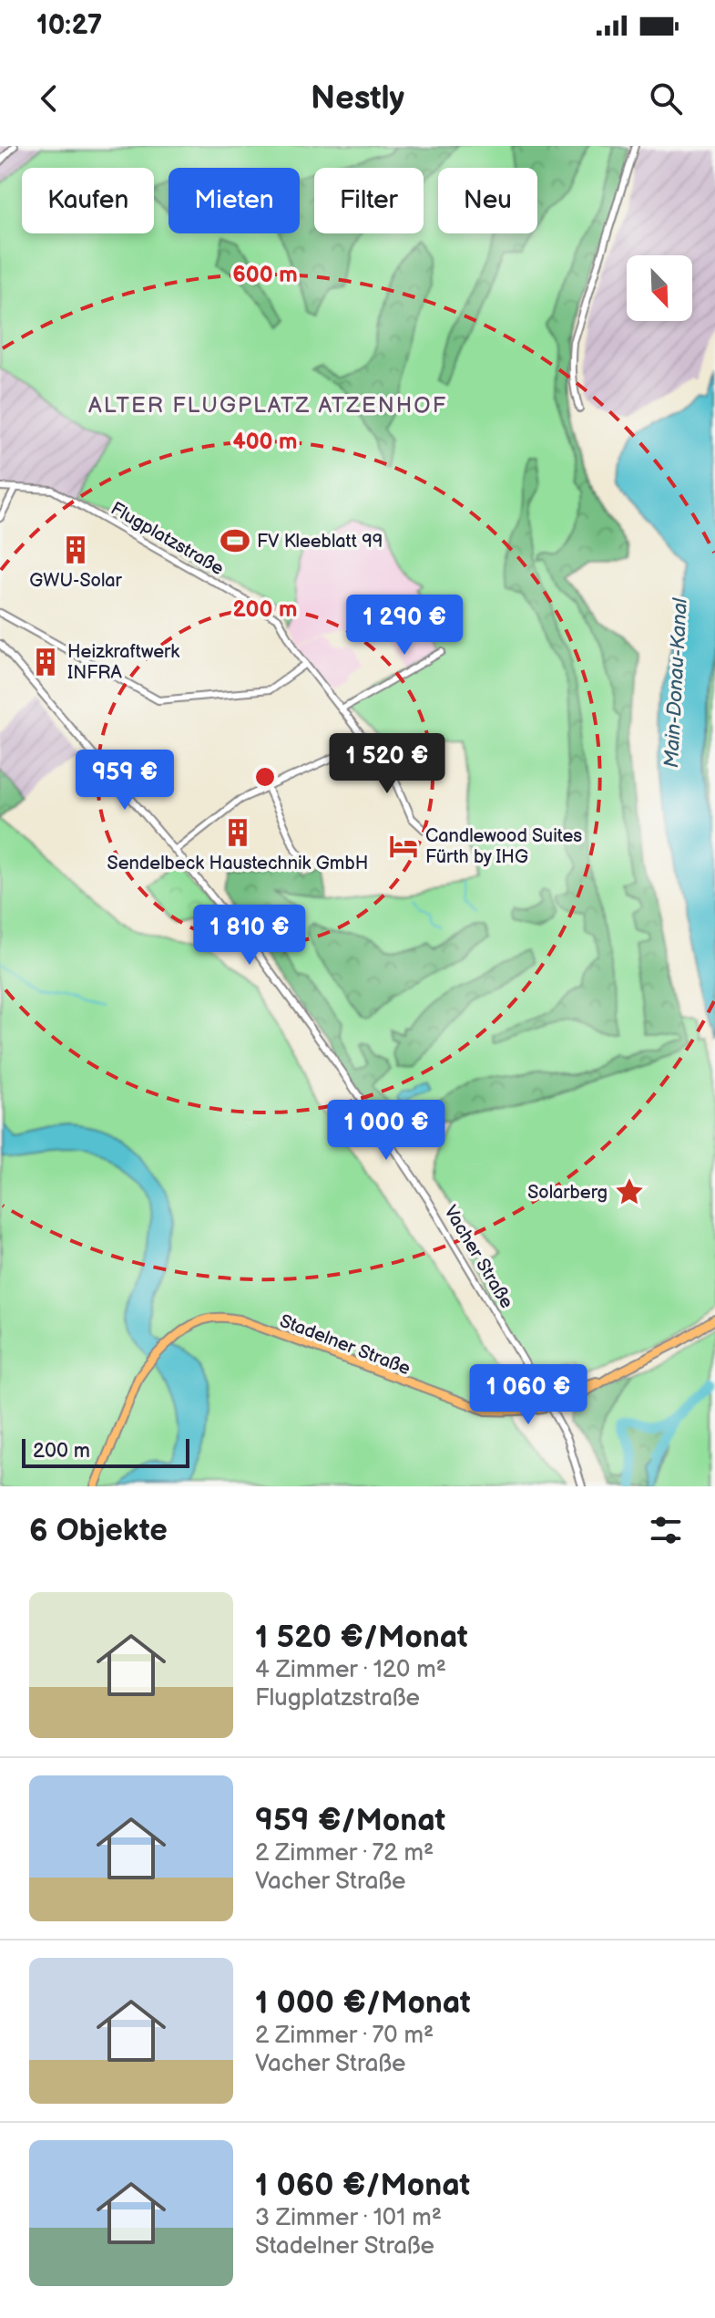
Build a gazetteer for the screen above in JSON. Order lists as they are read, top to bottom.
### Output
{
  "streets": {
    "main road": ["Stadelner Straße"],
    "street": ["Flugplatzstraße", "Vacher Straße"]
  },
  "crossings": [
    ["Vacher Straße", "Stadelner Straße"]
  ],
  "districts": ["ALTER FLUGPLATZ ATZENHOF"],
  "water": ["Main-Donau-Kanal"],
  "places": {
    "sports": ["FV Kleeblatt 99"],
    "building": ["GWU-Solar", "Heizkraftwerk INFRA", "Sendelbeck Haustechnik GmbH"],
    "hotel": ["Candlewood Suites Fürth by IHG"],
    "place": ["Solarberg"]
  },
  "scale_bar": "200 m",
  "north": "bottom right",
  "page": {
    "status": "10:27",
    "header": "Nestly",
    "chip": [
      "Kaufen",
      "Mieten",
      "Filter",
      "Neu"
    ],
    "price": [
      "1 290 €",
      "1 520 €",
      "959 €",
      "1 810 €",
      "1 000 €",
      "1 060 €"
    ],
    "scale": "200 m",
    "heading": "6 Objekte",
    "list": [
      {
        "name": "1 520 €/Monat",
        "note": "4 Zimmer · 120 m² · Flugplatzstraße"
      },
      {
        "name": "959 €/Monat",
        "note": "2 Zimmer · 72 m² · Vacher Straße"
      },
      {
        "name": "1 000 €/Monat",
        "note": "2 Zimmer · 70 m² · Vacher Straße"
      },
      {
        "name": "1 060 €/Monat",
        "note": "3 Zimmer · 101 m² · Stadelner Straße"
      }
    ]
  },
  "rings": ["600 m", "400 m", "200 m"]
}
